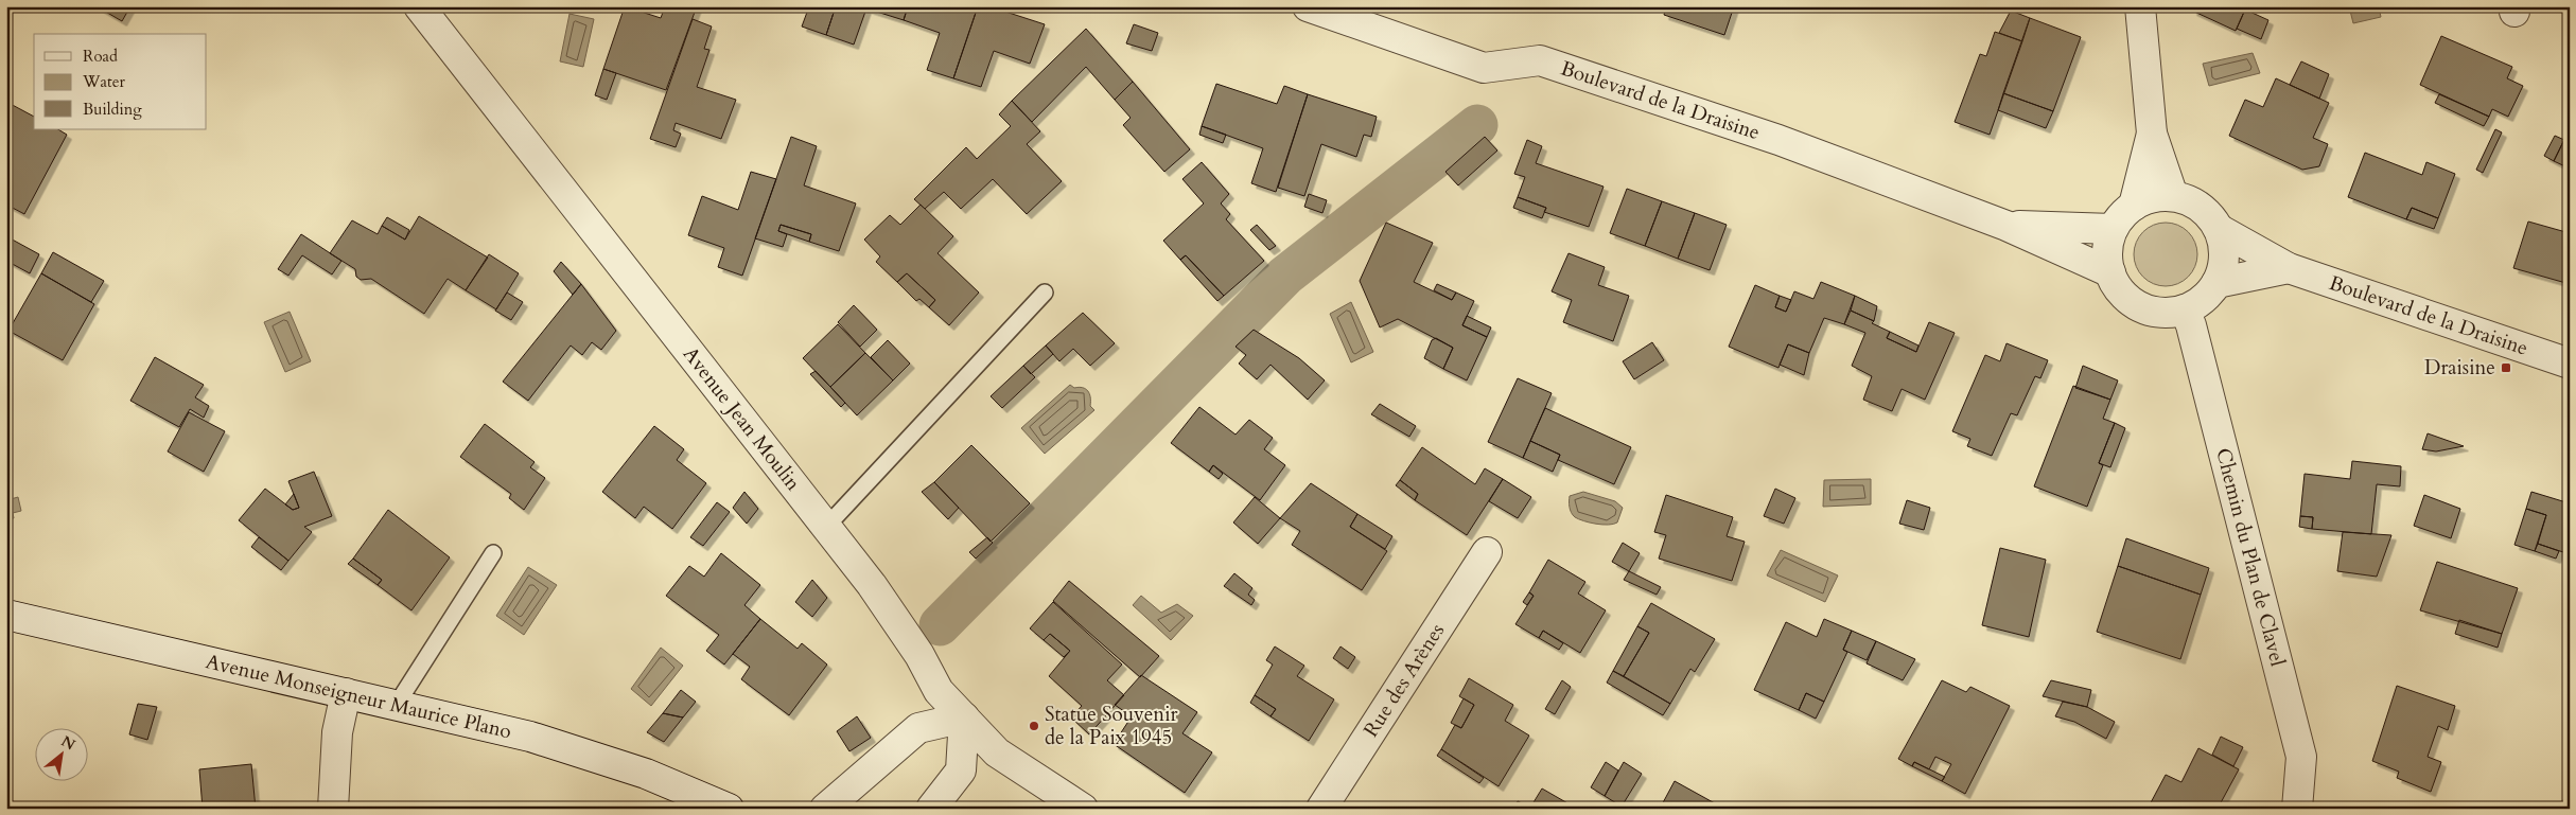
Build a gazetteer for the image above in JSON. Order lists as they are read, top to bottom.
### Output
{
  "streets": {
    "street": [
      "Boulevard de la Draisine",
      "Avenue Jean Moulin",
      "Chemin du Plan de Clavel",
      "Rue des Arènes",
      "Avenue Monseigneur Maurice Plano"
    ]
  },
  "crossings": [
    ["Boulevard de la Draisine", "Chemin du Plan de Clavel"]
  ],
  "places": {
    "transit": ["Draisine"],
    "other": ["Statue Souvenir de la Paix 1945"]
  },
  "legend": ["Road", "Water", "Building"],
  "north": "top right"
}
